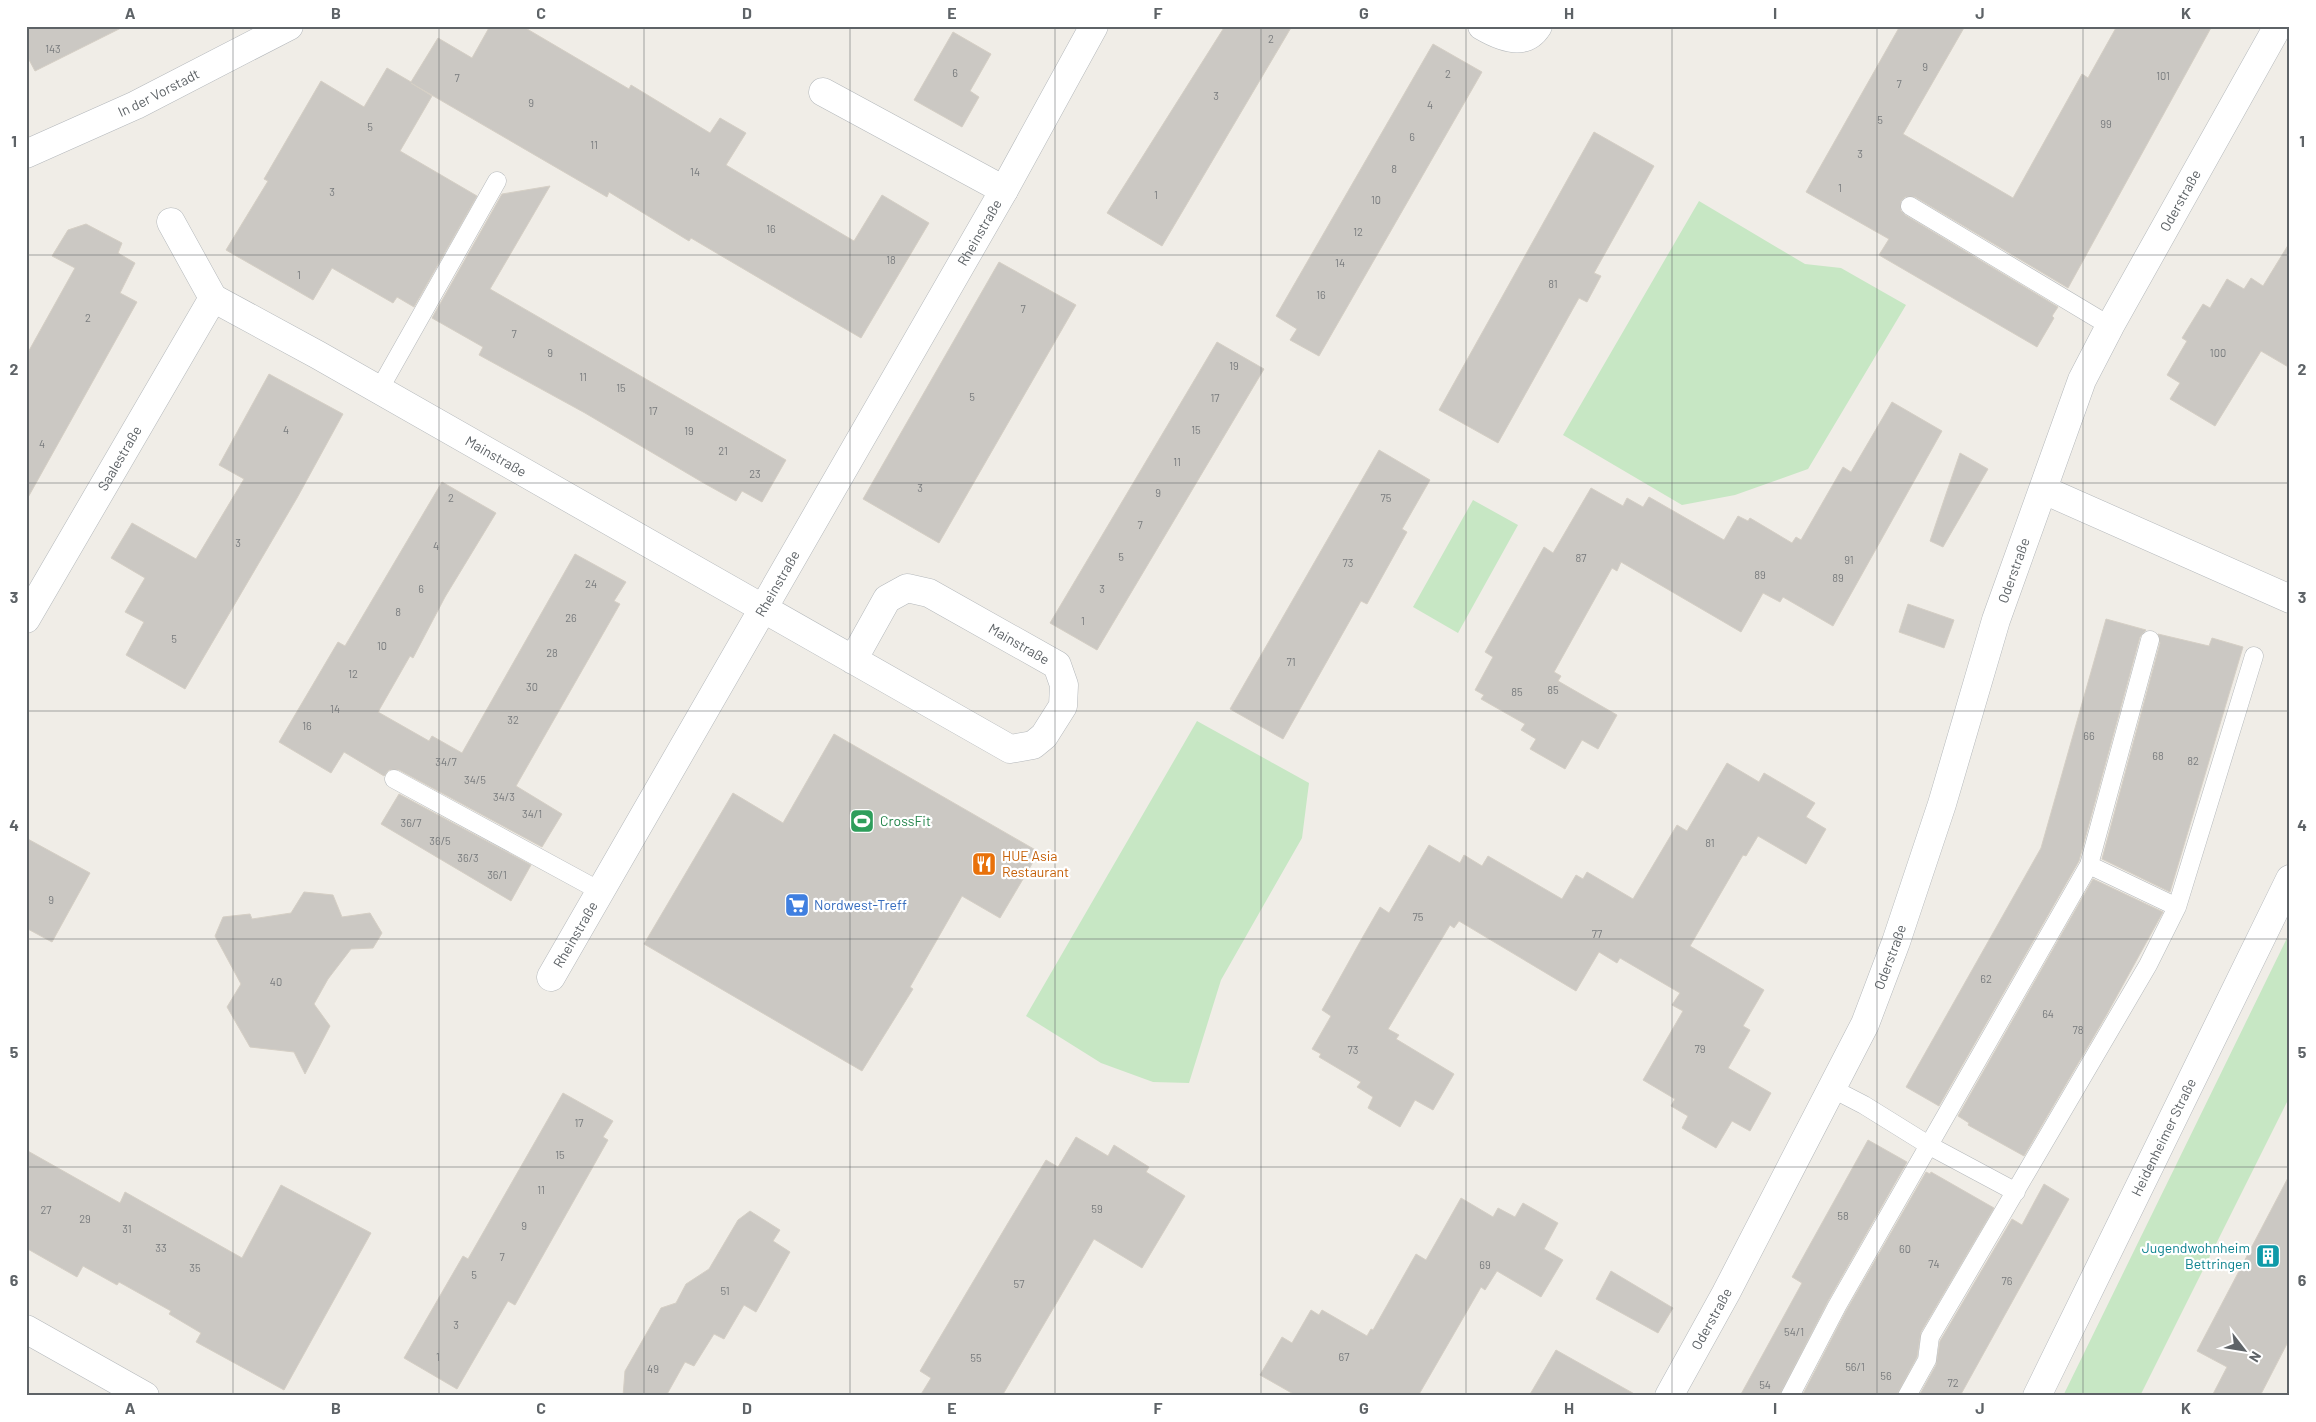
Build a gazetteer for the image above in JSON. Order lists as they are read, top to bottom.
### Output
{
  "streets": {
    "street": [
      "In der Vorstadt",
      "Oderstraße",
      "Rheinstraße",
      "Mainstraße",
      "Saalestraße",
      "Heidenheimer Straße"
    ]
  },
  "crossings": [
    ["Rheinstraße", "Mainstraße"],
    ["Mainstraße", "Saalestraße"]
  ],
  "places": {
    "sports": ["CrossFit"],
    "restaurant": ["HUE Asia Restaurant"],
    "supermarket": ["Nordwest-Treff"],
    "building": ["Jugendwohnheim Bettringen"]
  },
  "house_numbers": [
    "2",
    "143",
    "9",
    "6",
    "2",
    "101",
    "7",
    "7",
    "3",
    "9",
    "4",
    "5",
    "99",
    "5",
    "6",
    "11",
    "3",
    "8",
    "14",
    "1",
    "3",
    "1",
    "10",
    "16",
    "12",
    "18",
    "14",
    "1",
    "81",
    "16",
    "7",
    "2",
    "7",
    "9",
    "100",
    "19",
    "11",
    "15",
    "5",
    "17",
    "17",
    "4",
    "15",
    "19",
    "4",
    "21",
    "11",
    "23",
    "3",
    "9",
    "2",
    "75",
    "7",
    "3",
    "4",
    "5",
    "87",
    "91",
    "73",
    "89",
    "89",
    "24",
    "6",
    "3",
    "8",
    "26",
    "1",
    "5",
    "10",
    "28",
    "71",
    "12",
    "30",
    "85",
    "85",
    "14",
    "32",
    "16",
    "66",
    "68",
    "82",
    "34/7",
    "34/5",
    "34/3",
    "34/1",
    "36/7",
    "36/5",
    "81",
    "36/3",
    "36/1",
    "9",
    "75",
    "77",
    "62",
    "40",
    "64",
    "78",
    "79",
    "73",
    "17",
    "15",
    "11",
    "59",
    "27",
    "58",
    "29",
    "9",
    "31",
    "33",
    "60",
    "7",
    "74",
    "69",
    "35",
    "5",
    "76",
    "57",
    "51",
    "3",
    "54/1",
    "1",
    "67",
    "55",
    "56/1",
    "49",
    "56",
    "72",
    "54"
  ],
  "north": "bottom right",
  "grid": {
    "columns": [
      "A",
      "B",
      "C",
      "D",
      "E",
      "F",
      "G",
      "H",
      "I",
      "J",
      "K"
    ],
    "rows": [
      "1",
      "2",
      "3",
      "4",
      "5",
      "6"
    ]
  }
}
